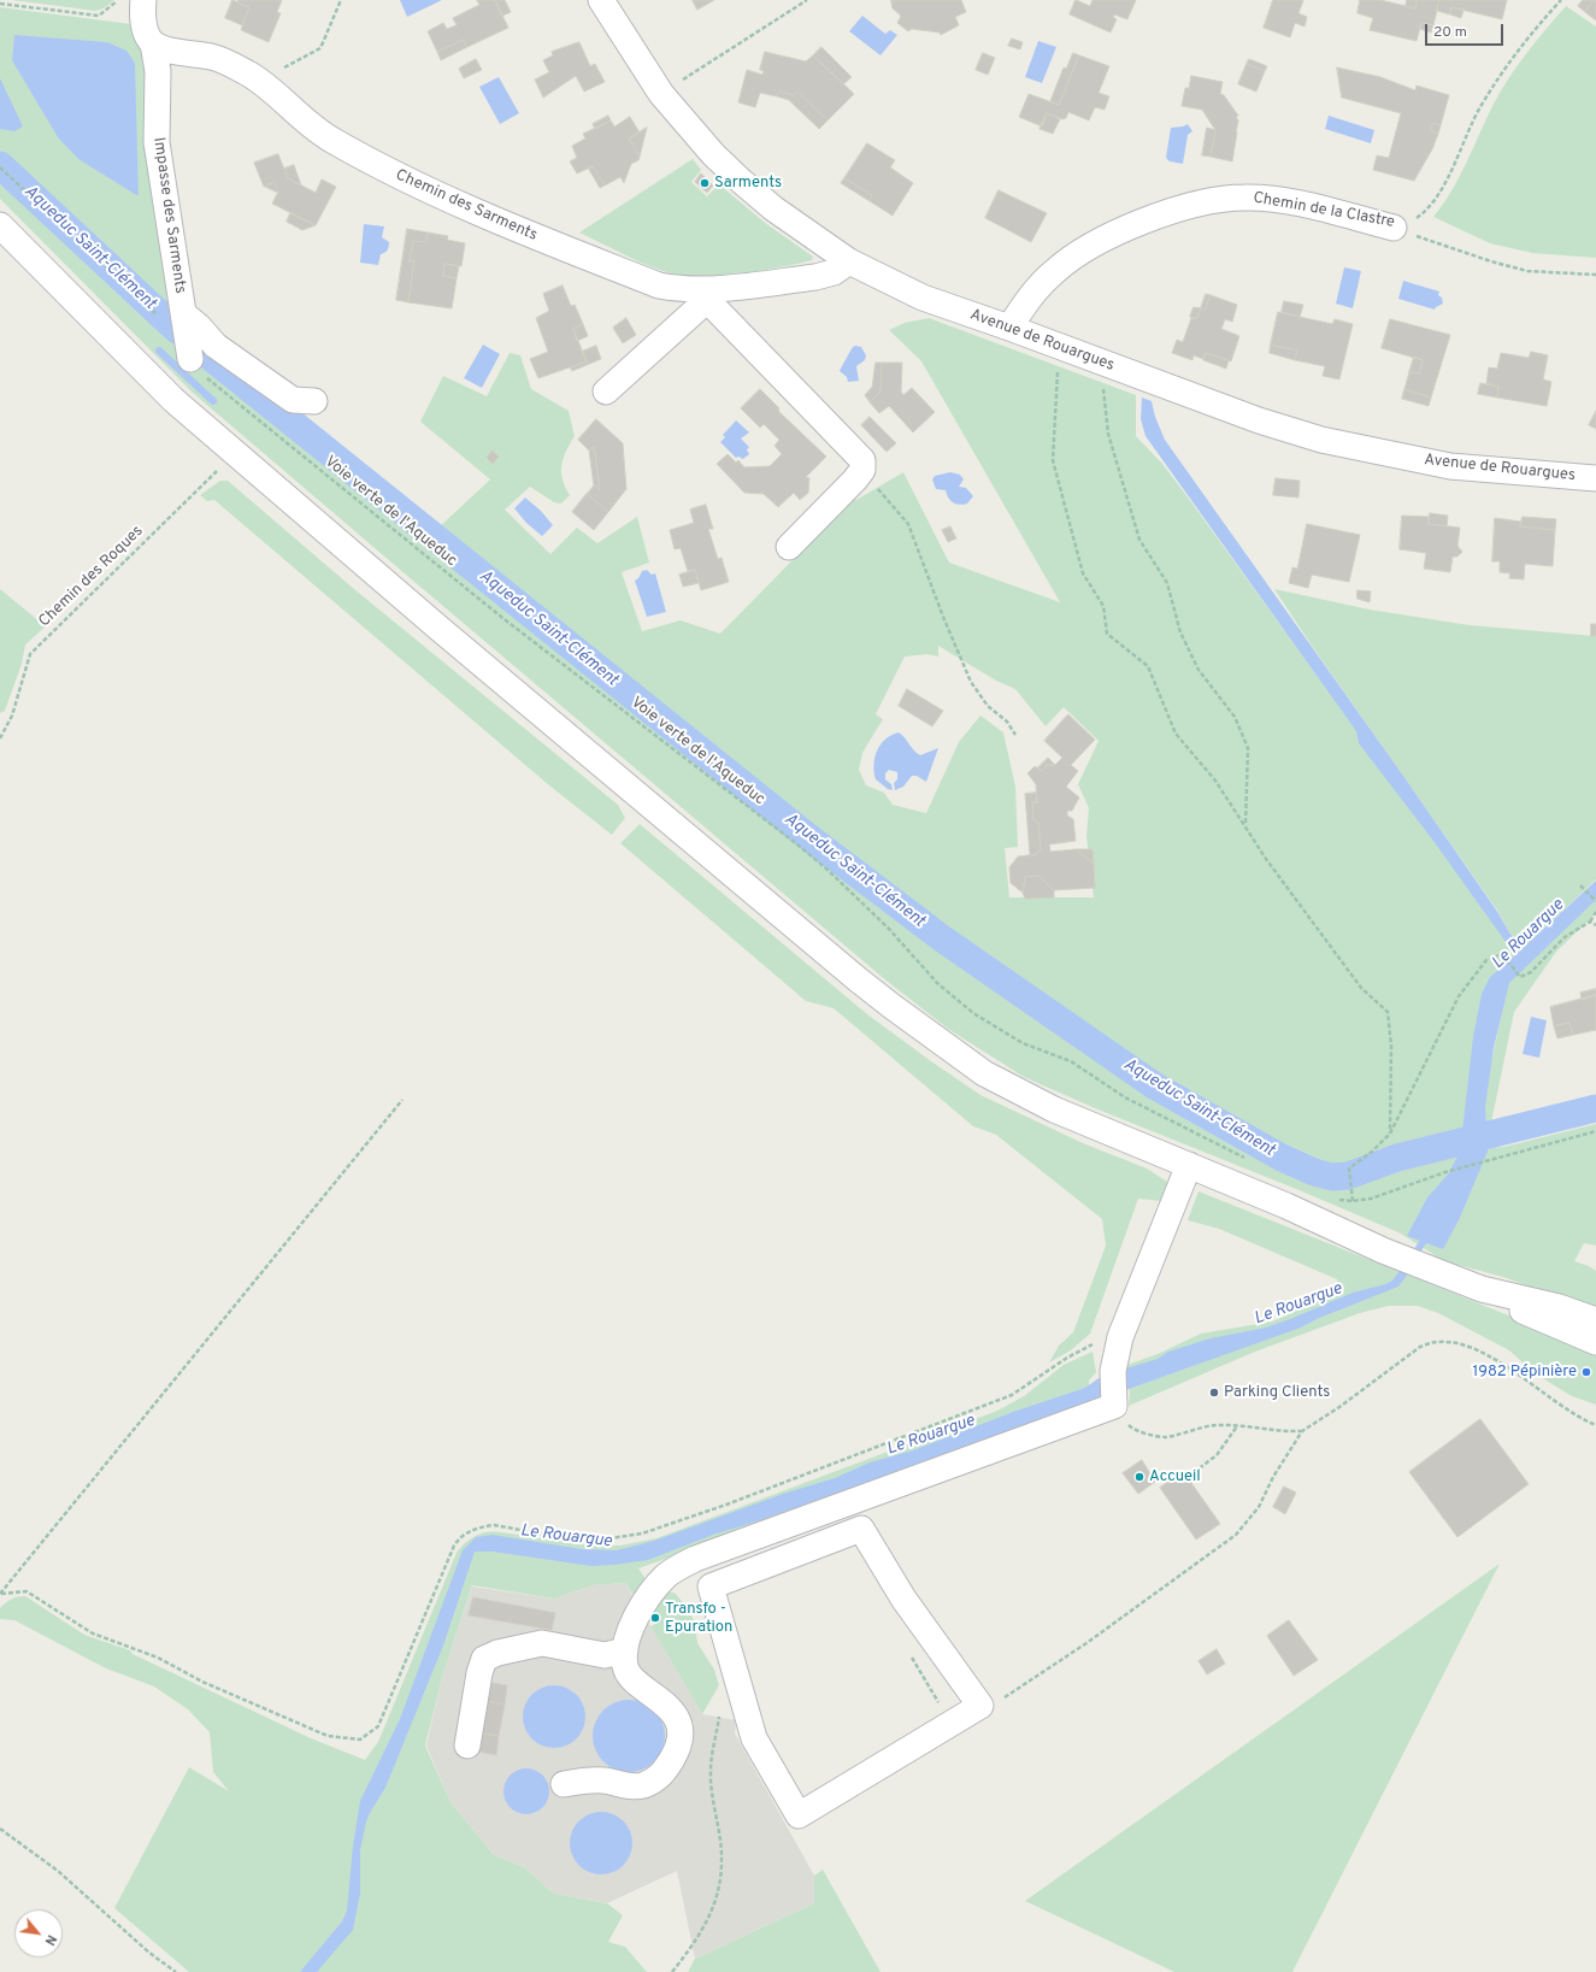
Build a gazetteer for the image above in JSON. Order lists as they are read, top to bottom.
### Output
{
  "streets": {
    "street": [
      "Chemin des Sarments",
      "Chemin de la Clastre",
      "Impasse des Sarments",
      "Avenue de Rouargues"
    ],
    "path": ["Voie verte de l'Aqueduc", "Chemin des Roques"]
  },
  "crossings": [
    ["Chemin des Sarments", "Impasse des Sarments"],
    ["Chemin des Sarments", "Avenue de Rouargues"],
    ["Chemin de la Clastre", "Avenue de Rouargues"],
    ["Impasse des Sarments", "Voie verte de l'Aqueduc"]
  ],
  "water": ["Aqueduc Saint-Clément", "Le Rouargue"],
  "places": [
    "Sarments",
    "1982 Pépinière",
    "Parking Clients",
    "Accueil",
    "Transfo - Epuration"
  ],
  "scale_bar": "20 m",
  "north": "bottom right"
}
